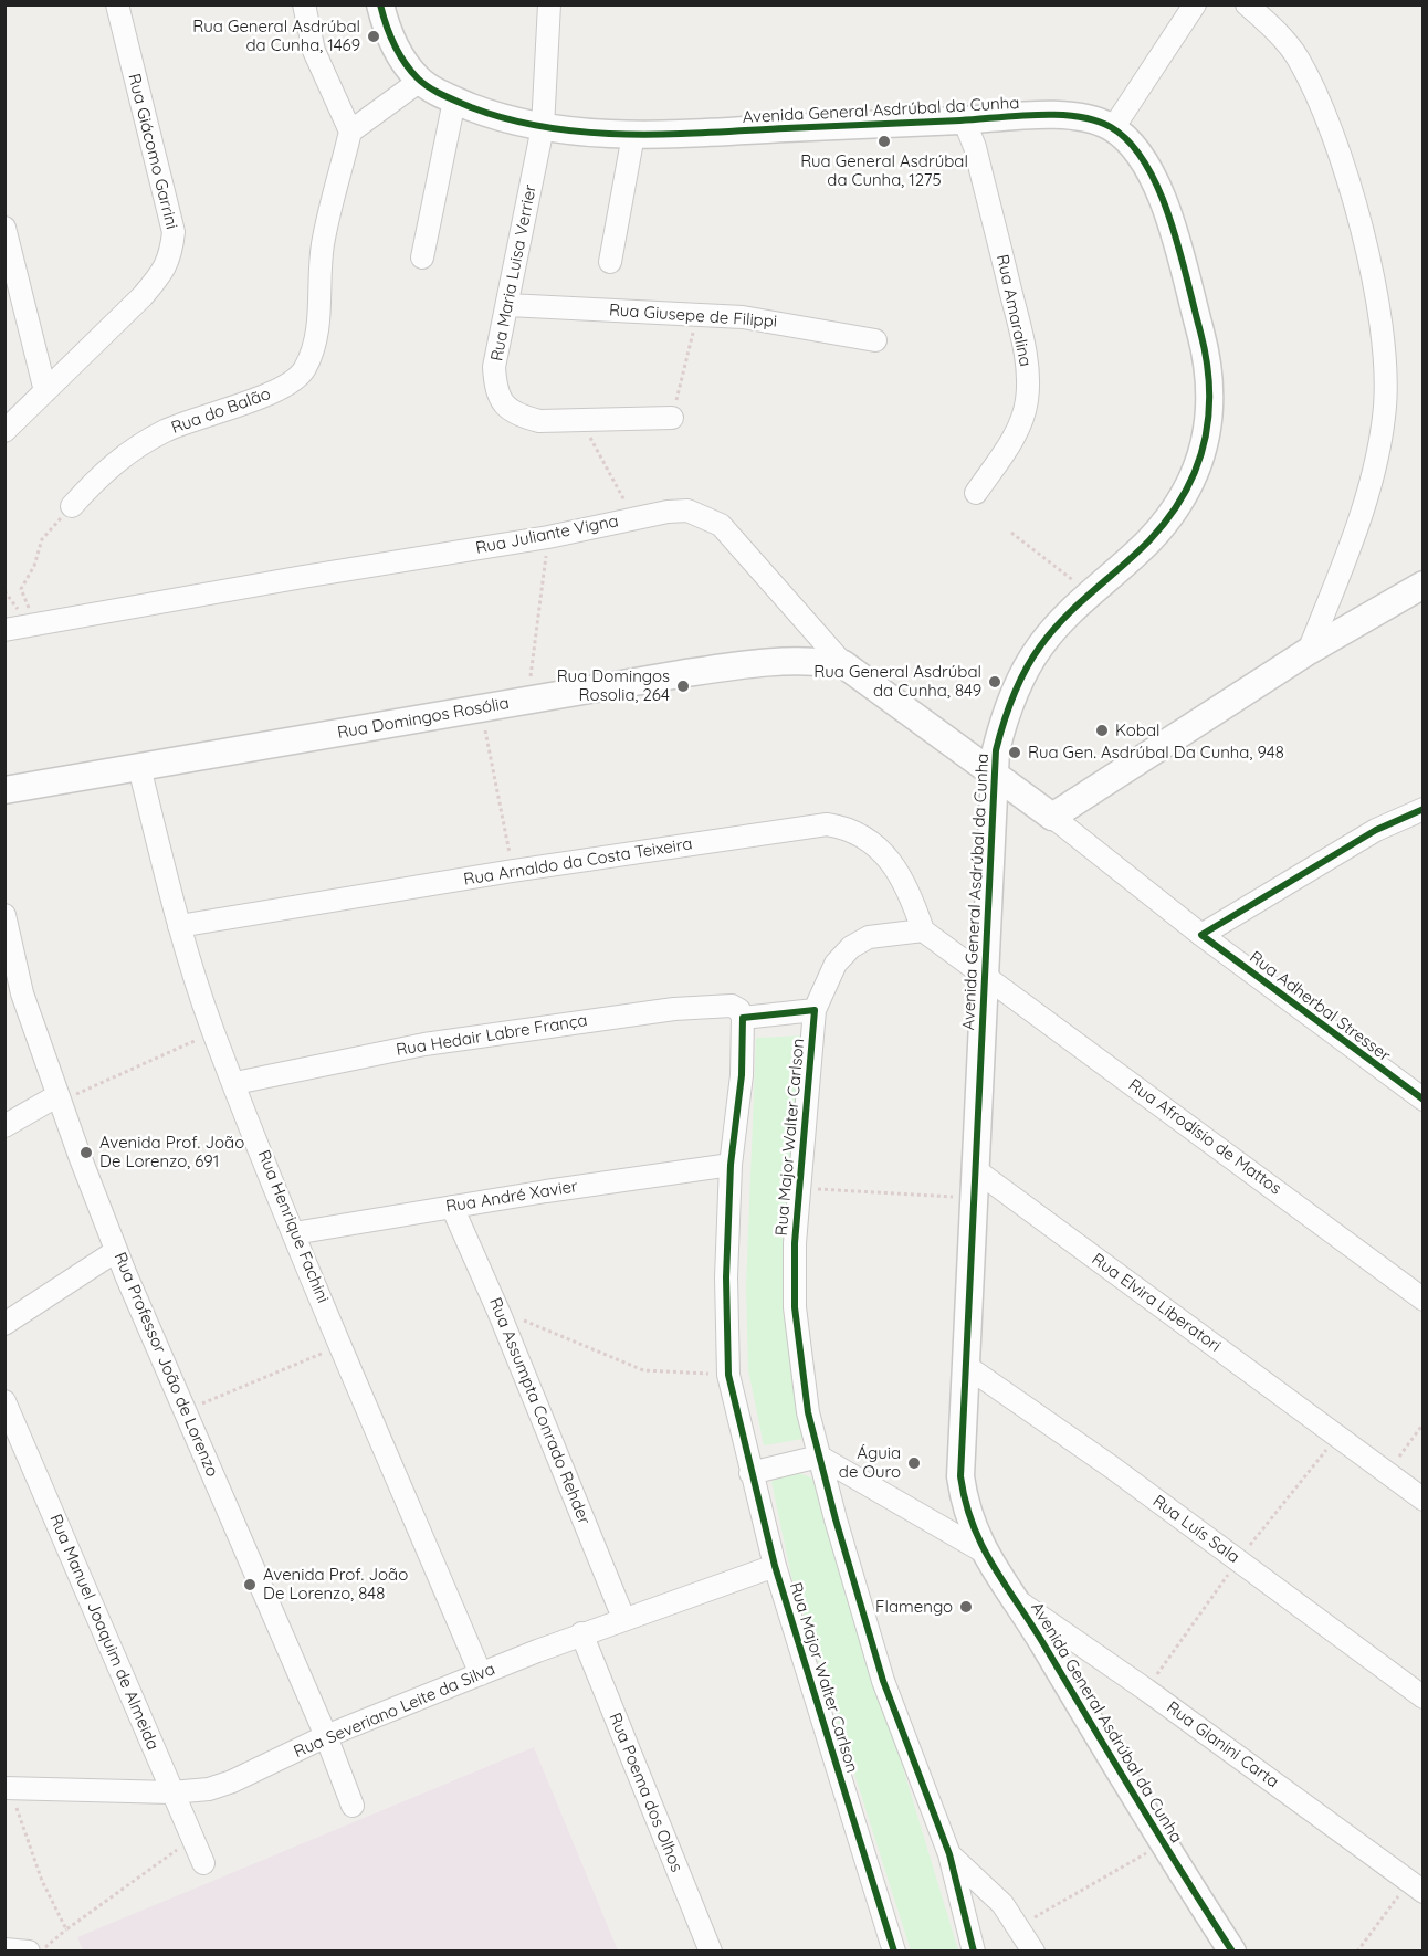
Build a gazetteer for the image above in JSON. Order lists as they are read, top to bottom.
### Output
{
  "streets": {
    "street": [
      "Avenida General Asdrúbal da Cunha",
      "Rua Giácomo Garrini",
      "Rua Maria Luisa Verrier",
      "Rua Amaralina",
      "Rua Giusepe de Filippi",
      "Rua do Balão",
      "Rua Juliante Vigna",
      "Rua Domingos Rosólia",
      "Rua Arnaldo da Costa Teixeira",
      "Rua Adherbal Stresser",
      "Rua Hedair Labre França",
      "Rua Major Walter Carlson",
      "Rua Afrodísio de Mattos",
      "Rua André Xavier",
      "Rua Henrique Fachini",
      "Rua Elvira Liberatori",
      "Rua Professor João de Lorenzo",
      "Rua Assumpta Conrado Rehder",
      "Rua Luís Sala",
      "Rua Manuel Joaquim de Almeida",
      "Rua Severiano Leite da Silva",
      "Rua Gianini Carta",
      "Rua Poema dos Olhos"
    ]
  },
  "crossings": [
    ["Avenida General Asdrúbal da Cunha", "Rua Maria Luisa Verrier"],
    ["Avenida General Asdrúbal da Cunha", "Rua Amaralina"],
    ["Avenida General Asdrúbal da Cunha", "Rua Juliante Vigna"],
    ["Avenida General Asdrúbal da Cunha", "Rua Adherbal Stresser"],
    ["Avenida General Asdrúbal da Cunha", "Rua Afrodísio de Mattos"],
    ["Avenida General Asdrúbal da Cunha", "Rua Elvira Liberatori"],
    ["Avenida General Asdrúbal da Cunha", "Rua Luís Sala"],
    ["Avenida General Asdrúbal da Cunha", "Rua Gianini Carta"],
    ["Rua Maria Luisa Verrier", "Rua Giusepe de Filippi"],
    ["Rua Juliante Vigna", "Rua Domingos Rosólia"],
    ["Rua Juliante Vigna", "Rua Adherbal Stresser"],
    ["Rua Domingos Rosólia", "Rua Henrique Fachini"],
    ["Rua Arnaldo da Costa Teixeira", "Rua Major Walter Carlson"],
    ["Rua Arnaldo da Costa Teixeira", "Rua Henrique Fachini"],
    ["Rua Hedair Labre França", "Rua Major Walter Carlson"],
    ["Rua Hedair Labre França", "Rua Henrique Fachini"],
    ["Rua Major Walter Carlson", "Rua André Xavier"],
    ["Rua Major Walter Carlson", "Rua Severiano Leite da Silva"],
    ["Rua André Xavier", "Rua Henrique Fachini"],
    ["Rua André Xavier", "Rua Assumpta Conrado Rehder"],
    ["Rua Henrique Fachini", "Rua Severiano Leite da Silva"],
    ["Rua Professor João de Lorenzo", "Rua Severiano Leite da Silva"],
    ["Rua Assumpta Conrado Rehder", "Rua Severiano Leite da Silva"],
    ["Rua Manuel Joaquim de Almeida", "Rua Severiano Leite da Silva"],
    ["Rua Severiano Leite da Silva", "Rua Poema dos Olhos"]
  ],
  "places": [
    "Rua General Asdrúbal da Cunha, 1469",
    "Rua General Asdrúbal da Cunha, 1275",
    "Rua General Asdrúbal da Cunha, 849",
    "Rua Domingos Rosolia, 264",
    "Kobal",
    "Rua Gen. Asdrúbal Da Cunha, 948",
    "Avenida Prof. João De Lorenzo, 691",
    "Águia de Ouro",
    "Avenida Prof. João De Lorenzo, 848",
    "Flamengo"
  ]
}
